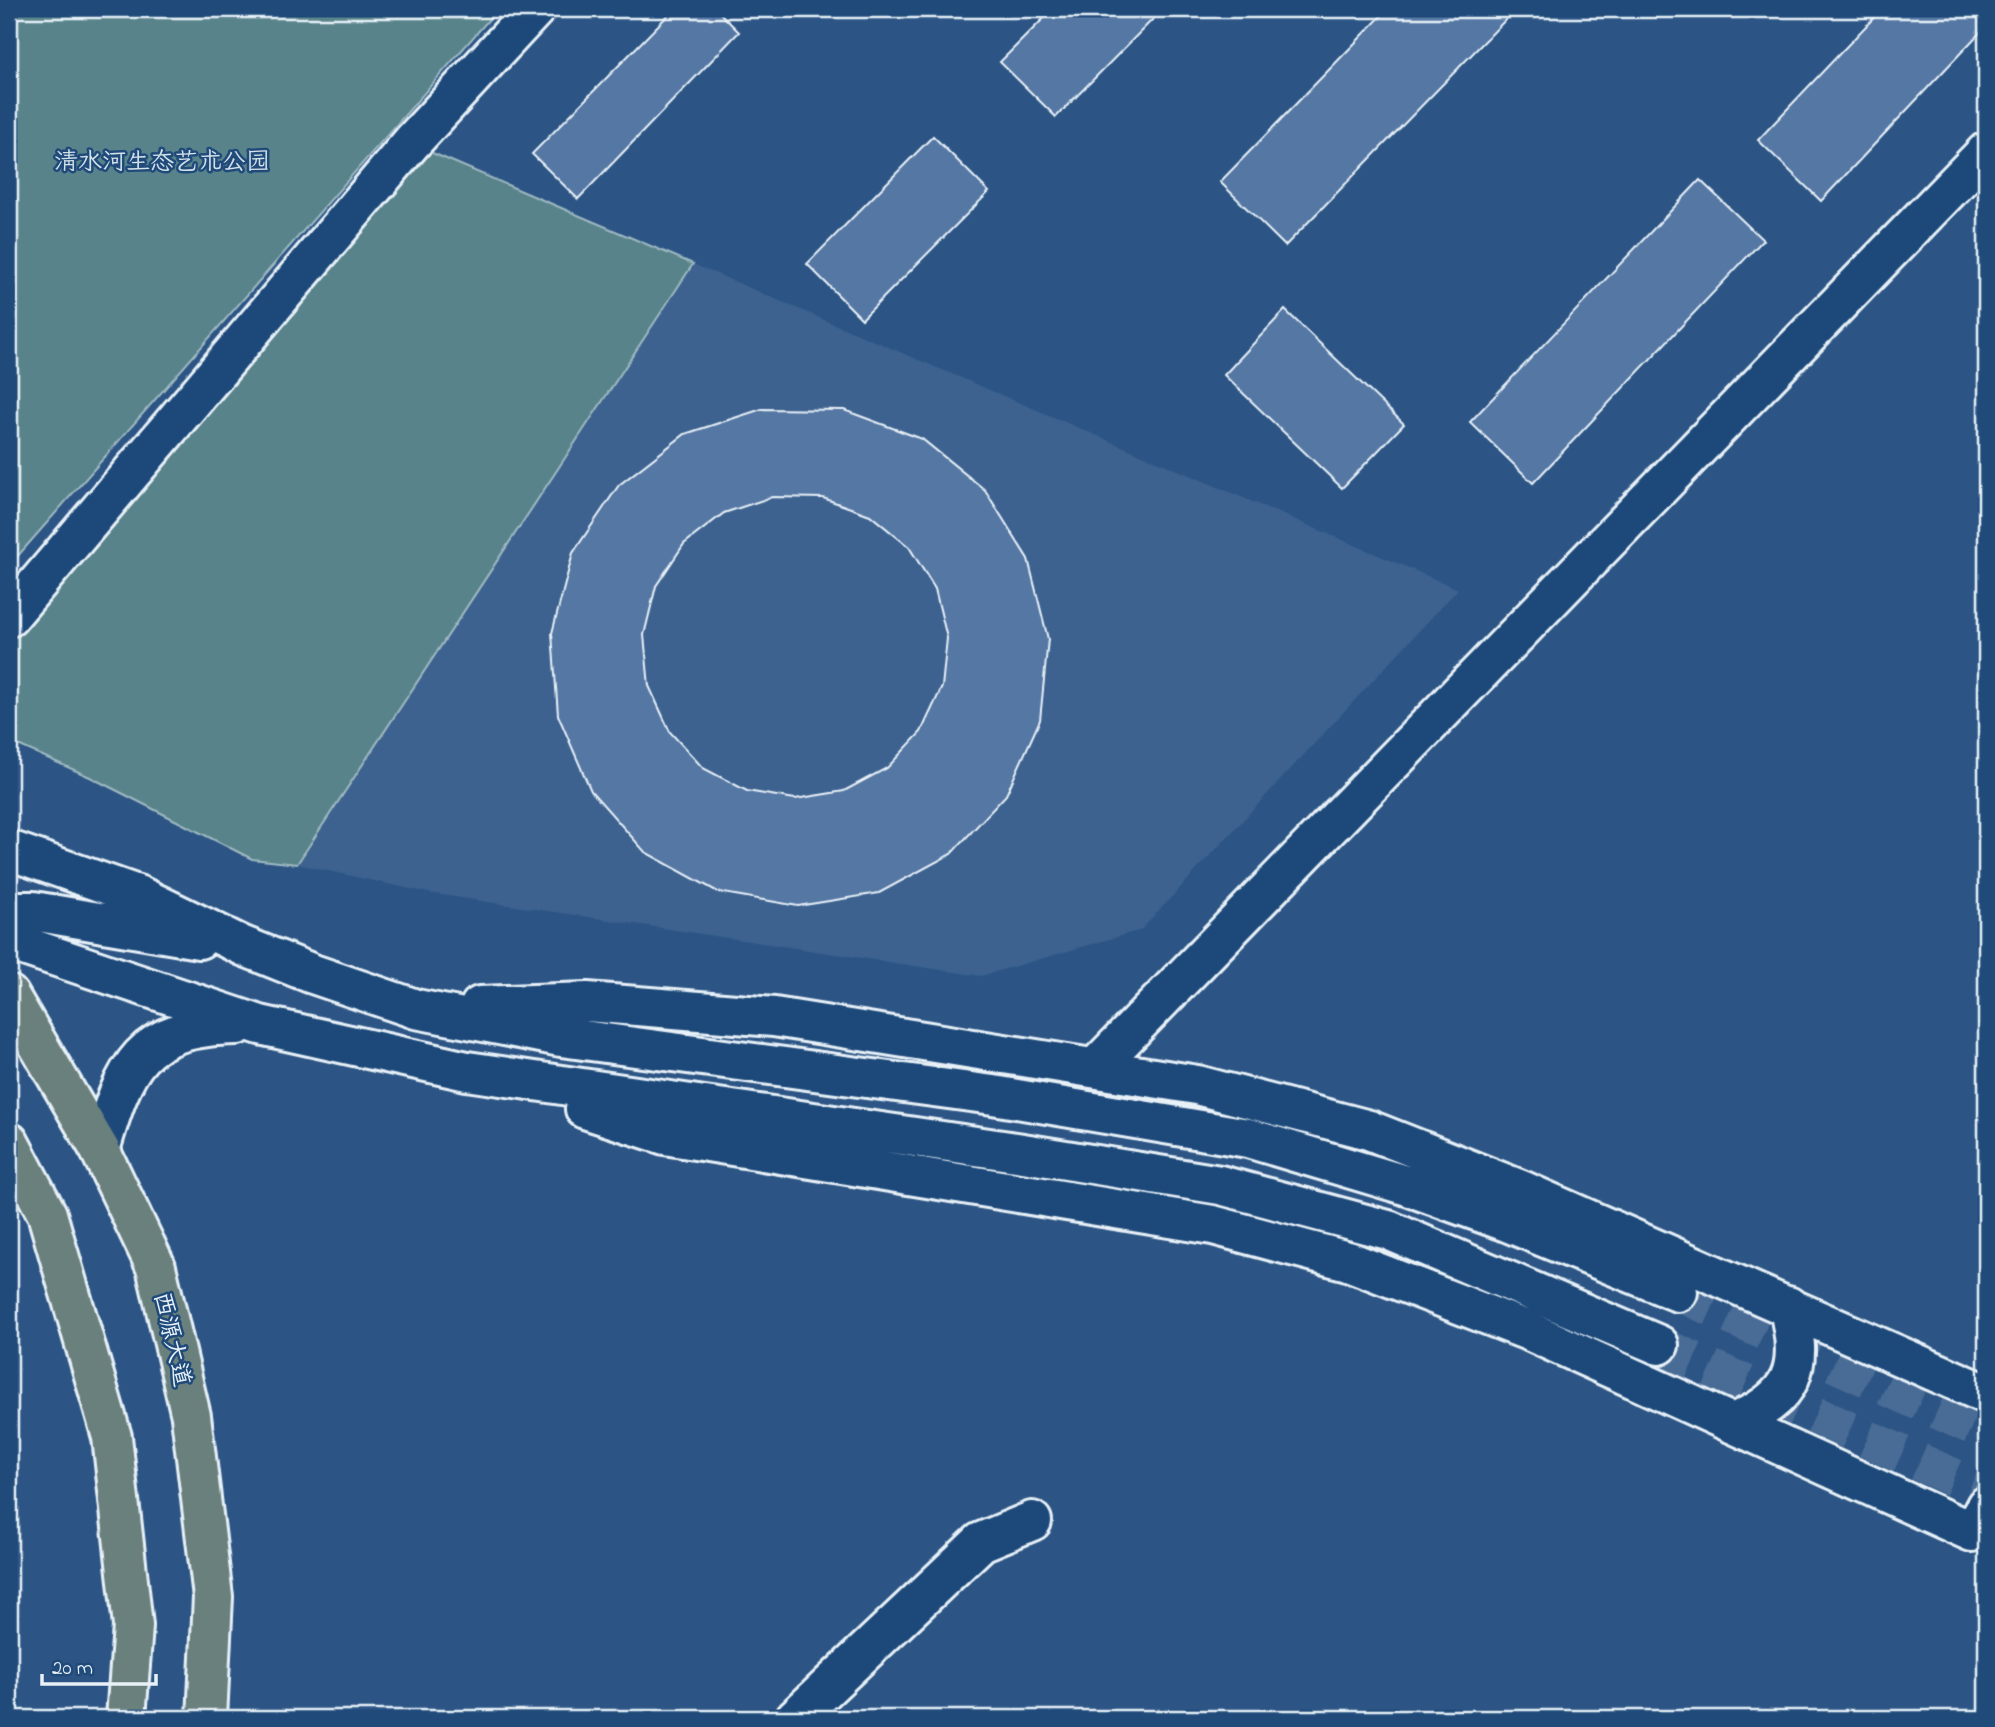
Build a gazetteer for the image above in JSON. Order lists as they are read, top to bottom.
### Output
{
  "streets": {
    "main road": ["西源大道"]
  },
  "parks": ["清水河生态艺术公园"],
  "scale_bar": "20 m"
}
